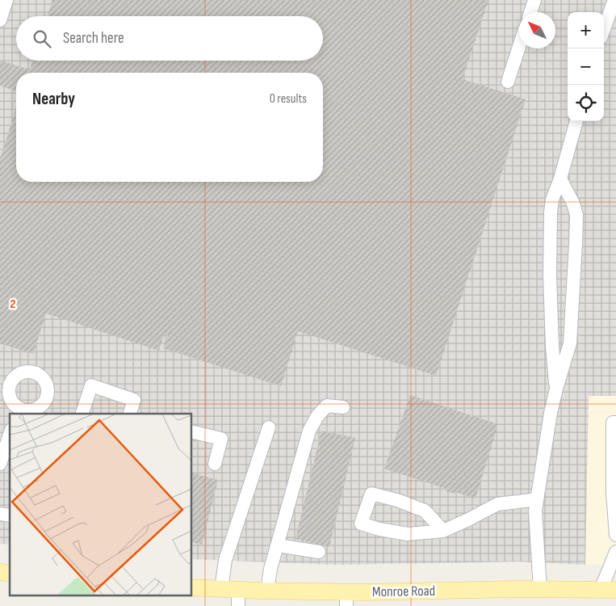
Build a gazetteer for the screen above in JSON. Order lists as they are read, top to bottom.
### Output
{
  "streets": {
    "main road": ["Monroe Road"]
  },
  "north": "top left",
  "page": {
    "map_buttons": ["+", "−"],
    "search": "Search here",
    "heading": ["Nearby", "0 results"]
  },
  "grid": {
    "rows": ["2"]
  }
}
